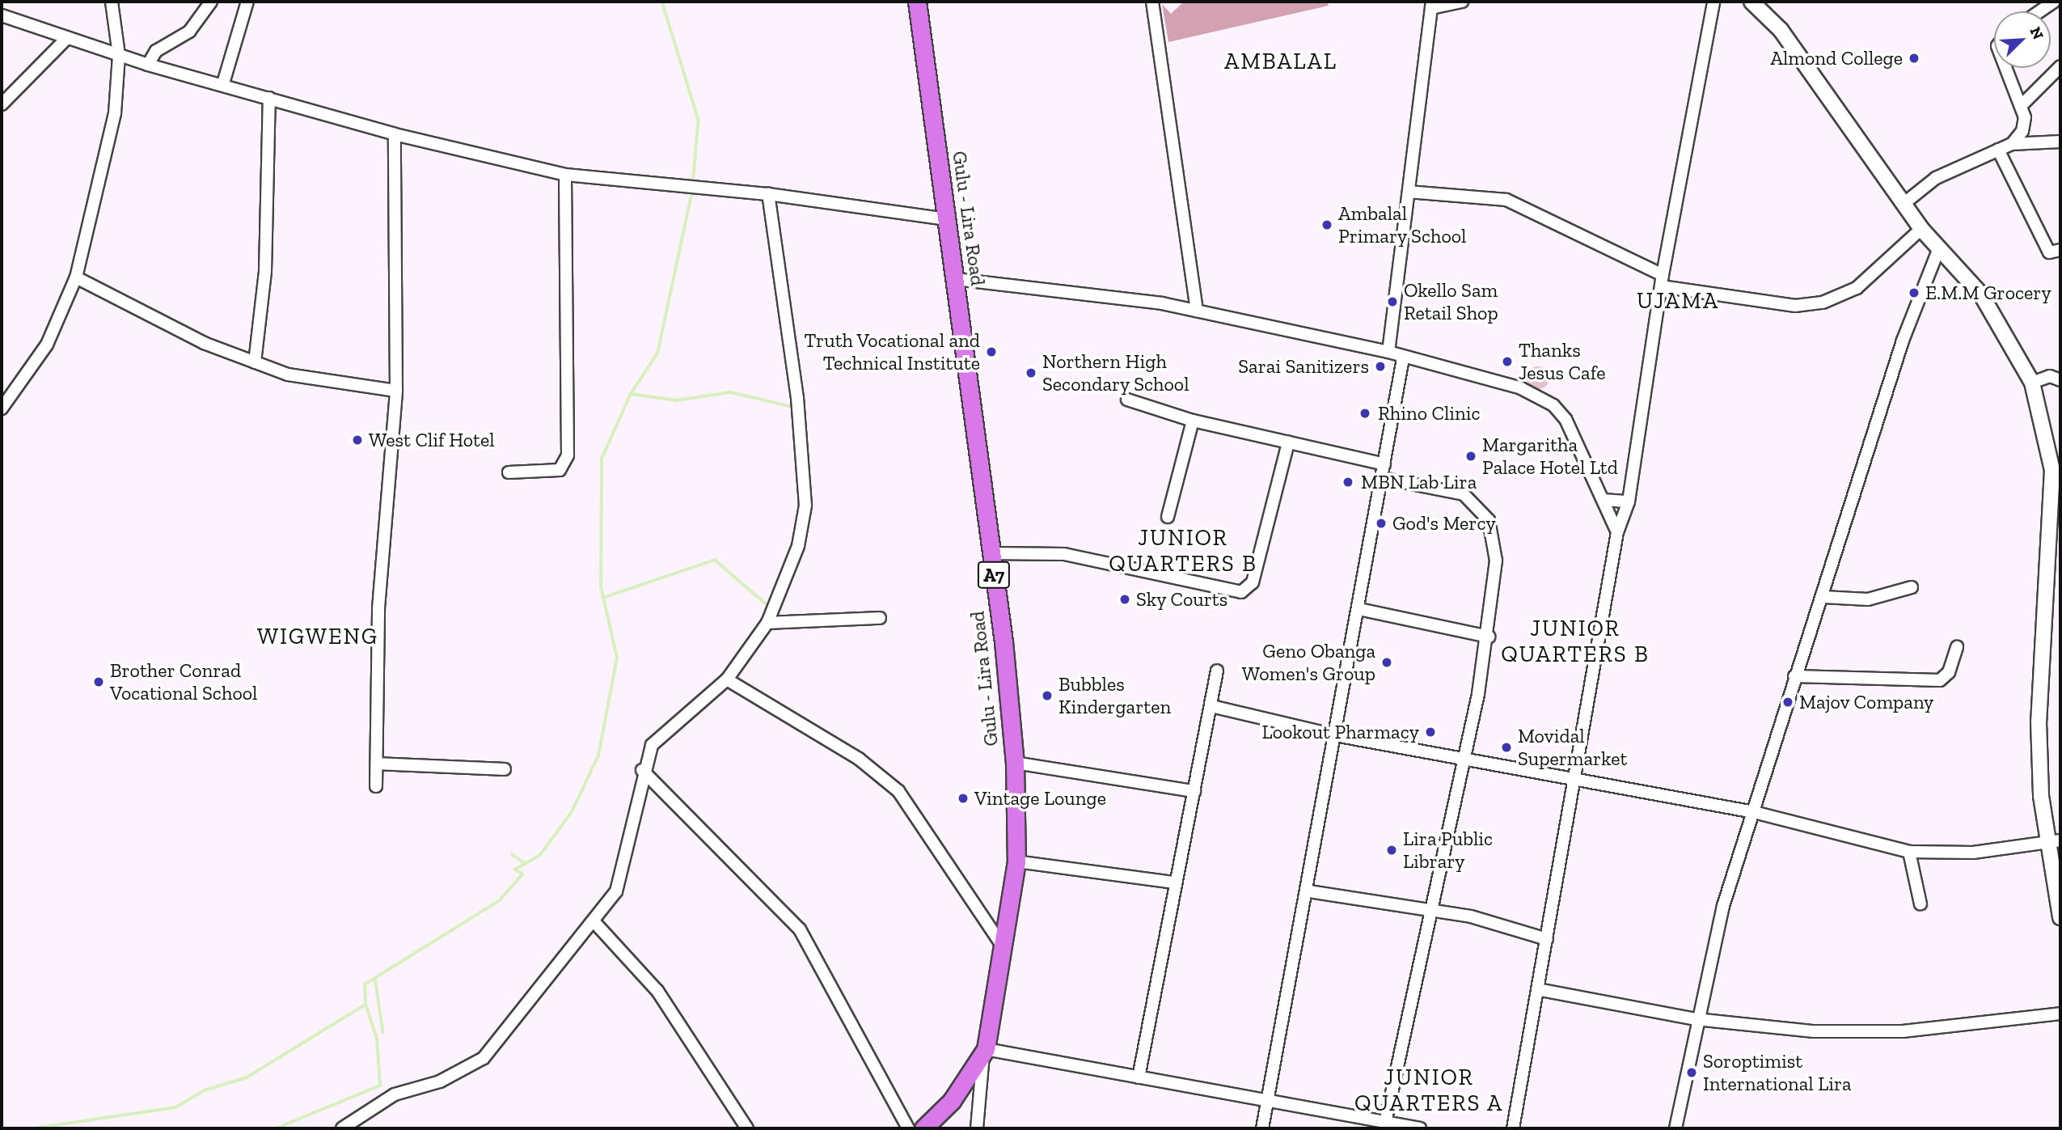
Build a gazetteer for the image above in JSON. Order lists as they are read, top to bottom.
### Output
{
  "streets": {
    "main road": ["Gulu - Lira Road", "A7"]
  },
  "districts": [
    "AMBALAL",
    "UJAMA",
    "JUNIOR QUARTERS B",
    "JUNIOR QUARTERS B",
    "WIGWENG",
    "JUNIOR QUARTERS A"
  ],
  "places": [
    "Almond College",
    "Ambalal Primary School",
    "E.M.M Grocery",
    "Okello Sam Retail Shop",
    "Truth Vocational and Technical Institute",
    "Thanks Jesus Cafe",
    "Sarai Sanitizers",
    "Northern High Secondary School",
    "Rhino Clinic",
    "West Clif Hotel",
    "Margaritha Palace Hotel Ltd",
    "MBN Lab Lira",
    "God's Mercy",
    "Sky Courts",
    "Geno Obanga Women's Group",
    "Brother Conrad Vocational School",
    "Bubbles Kindergarten",
    "Majov Company",
    "Lookout Pharmacy",
    "Movidal Supermarket",
    "Vintage Lounge",
    "Lira Public Library",
    "Soroptimist International Lira"
  ],
  "north": "top right"
}
